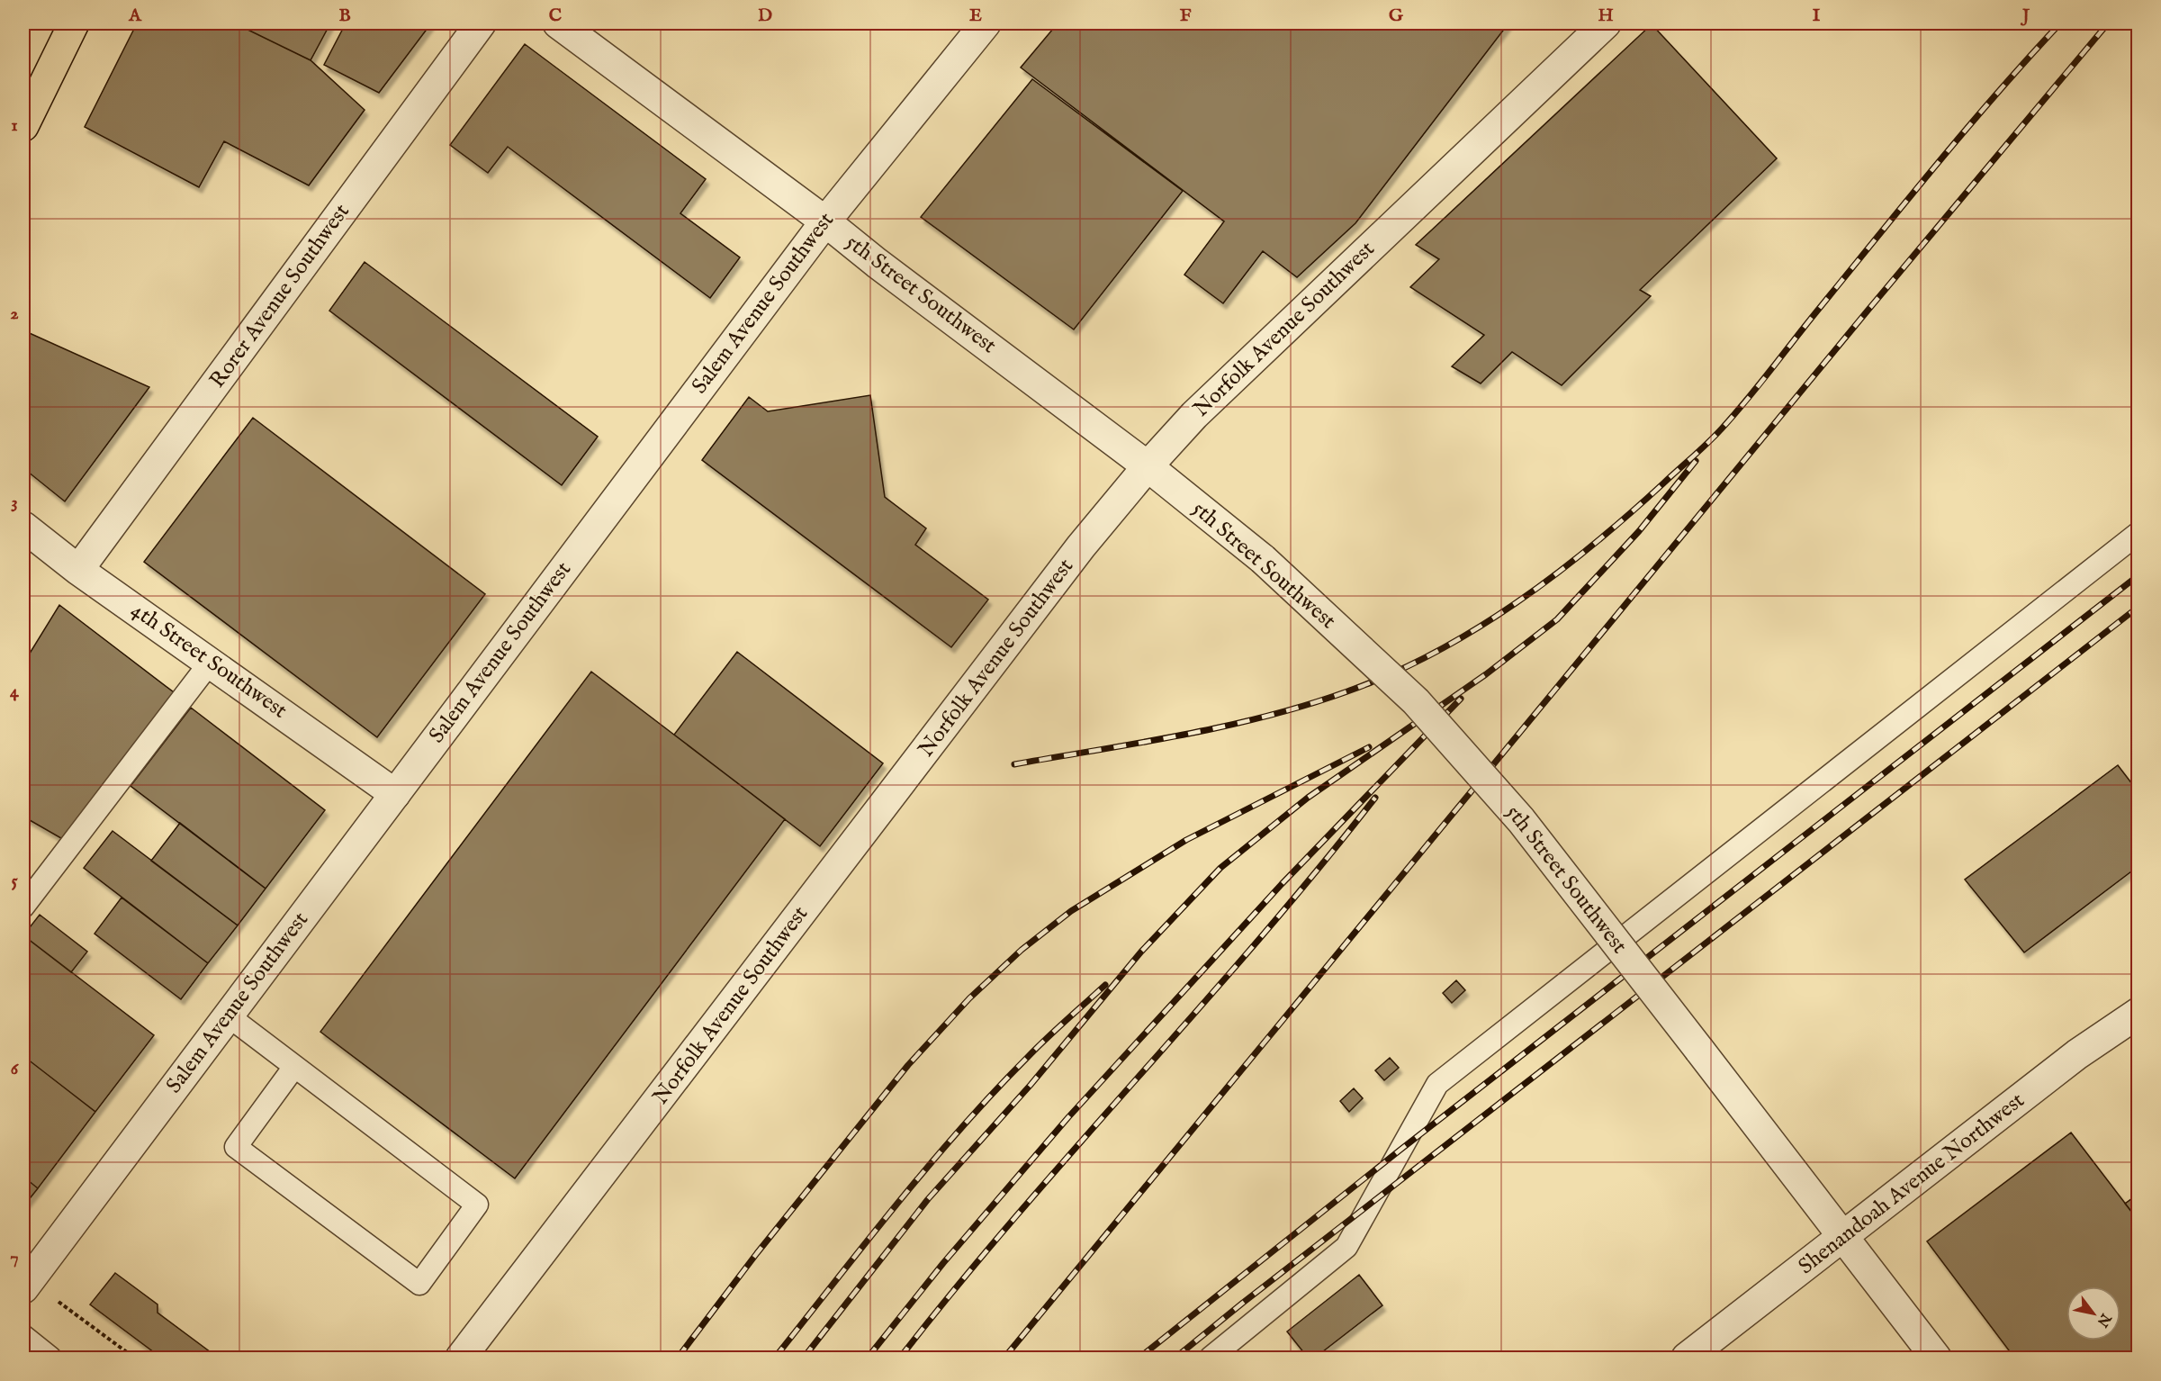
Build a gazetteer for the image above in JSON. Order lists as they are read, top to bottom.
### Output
{
  "streets": {
    "street": [
      "5th Street Southwest",
      "Rorer Avenue Southwest",
      "Salem Avenue Southwest",
      "Norfolk Avenue Southwest",
      "4th Street Southwest",
      "Shenandoah Avenue Northwest"
    ]
  },
  "crossings": [
    ["5th Street Southwest", "Salem Avenue Southwest"],
    ["5th Street Southwest", "Norfolk Avenue Southwest"],
    ["5th Street Southwest", "Shenandoah Avenue Northwest"],
    ["Rorer Avenue Southwest", "4th Street Southwest"],
    ["Salem Avenue Southwest", "4th Street Southwest"]
  ],
  "north": "bottom right",
  "grid": {
    "columns": [
      "A",
      "B",
      "C",
      "D",
      "E",
      "F",
      "G",
      "H",
      "I",
      "J"
    ],
    "rows": [
      "1",
      "2",
      "3",
      "4",
      "5",
      "6",
      "7"
    ]
  }
}
